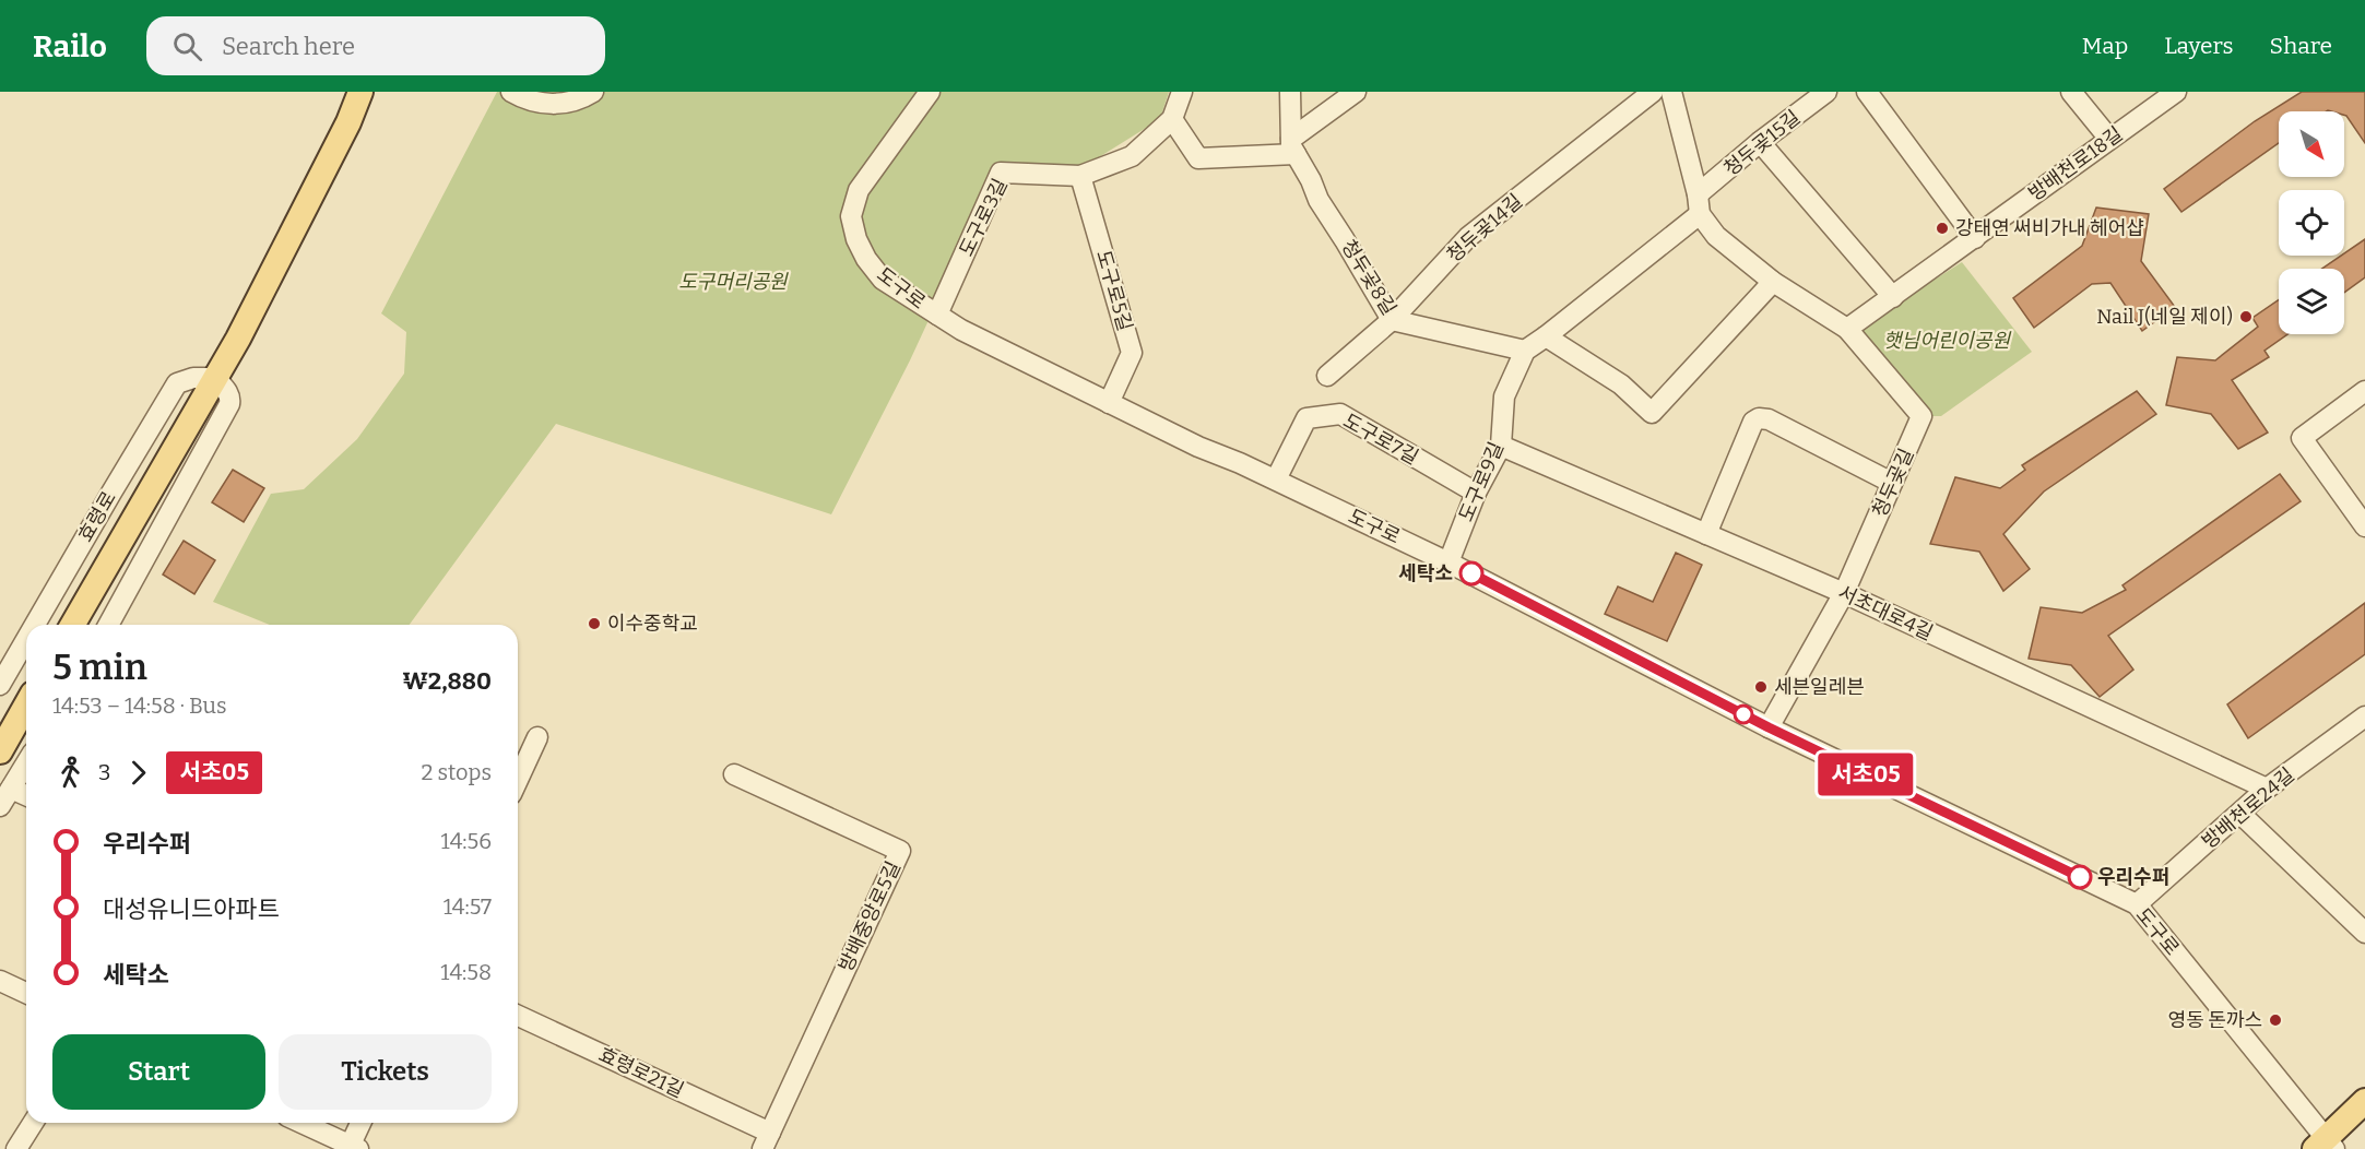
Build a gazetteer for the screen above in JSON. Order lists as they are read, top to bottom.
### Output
{
  "streets": {
    "main road": ["효령로"],
    "street": [
      "청두곶15길",
      "방배천로18길",
      "도구로3길",
      "청두곶14길",
      "청두곶8길",
      "도구로",
      "도구로5길",
      "도구로7길",
      "도구로9길",
      "청두곶길",
      "서초대로4길",
      "방배천로24길",
      "방배중앙로5길",
      "효령로21길"
    ]
  },
  "crossings": [
    ["청두곶15길", "청두곶길"],
    ["방배천로18길", "청두곶길"],
    ["도구로3길", "도구로"],
    ["도구로3길", "도구로5길"],
    ["청두곶14길", "청두곶8길"],
    ["청두곶8길", "도구로9길"],
    ["도구로", "도구로5길"],
    ["도구로", "도구로7길"],
    ["도구로", "도구로9길"],
    ["도구로", "청두곶길"],
    ["도구로", "방배천로24길"],
    ["도구로7길", "도구로9길"],
    ["도구로9길", "서초대로4길"],
    ["청두곶길", "서초대로4길"],
    ["서초대로4길", "방배천로24길"],
    ["방배중앙로5길", "효령로21길"]
  ],
  "parks": ["도구머리공원", "햇님어린이공원"],
  "places": [
    "강태연 써비가내 헤어샵",
    "Nail J(네일 제이)",
    "세탁소",
    "이수중학교",
    "세븐일레븐",
    "우리수퍼",
    "영동 돈까스"
  ],
  "lines": ["bus line 서초05"],
  "north": "bottom right",
  "page": {
    "header": "Railo",
    "search": "Search here",
    "nav": ["Map", "Layers", "Share"],
    "on_map": "서초05",
    "heading": ["5 min", "14:53 – 14:58 · Bus", "₩2,880"],
    "legs": ["3", "서초05", "2 stops"],
    "list": [
      {
        "name": "우리수퍼",
        "value": "14:56"
      },
      {
        "name": "대성유니드아파트",
        "value": "14:57"
      },
      {
        "name": "세탁소",
        "value": "14:58"
      }
    ],
    "buttons": ["Start", "Tickets"]
  }
}
